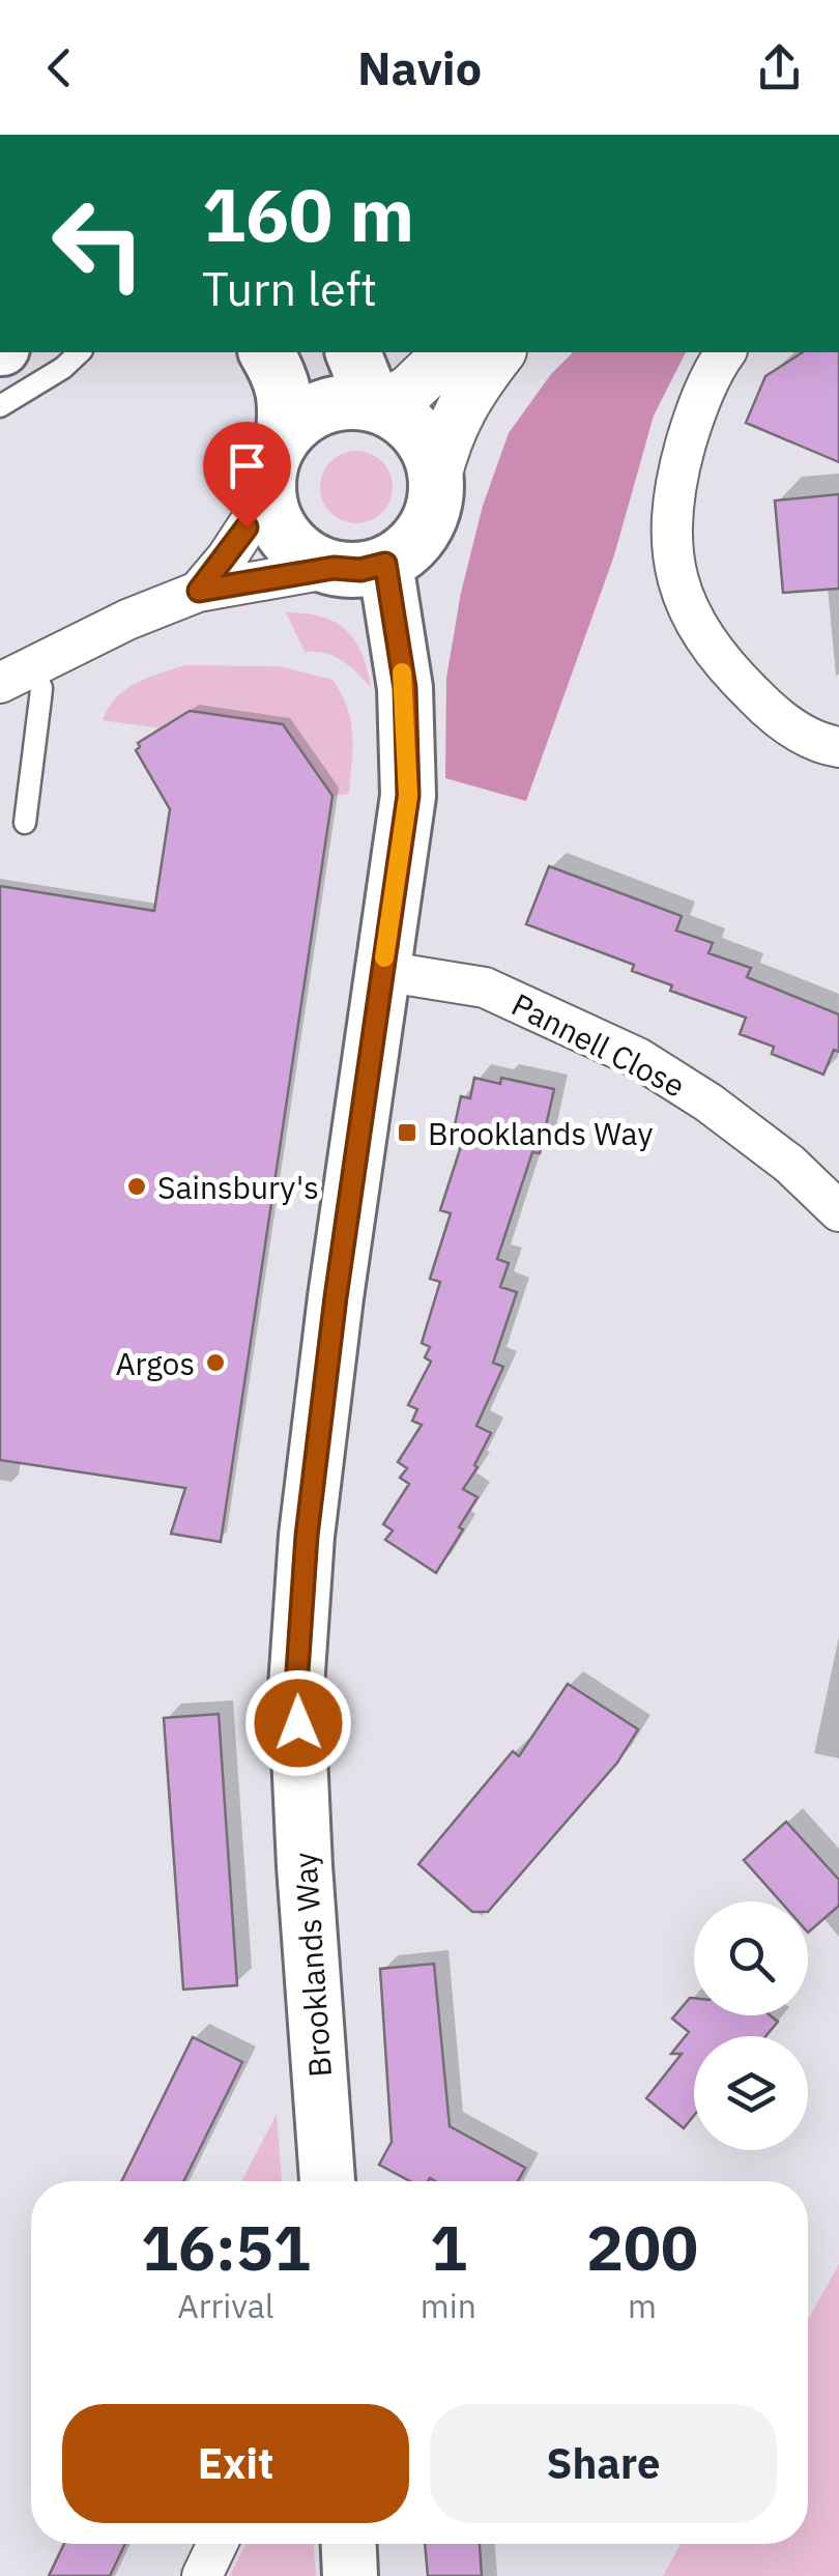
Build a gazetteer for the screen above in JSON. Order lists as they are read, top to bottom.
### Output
{
  "streets": {
    "main road": ["Brooklands Way"],
    "street": ["Pannell Close"]
  },
  "crossings": [
    ["Pannell Close", "Brooklands Way"]
  ],
  "places": {
    "transit": ["Brooklands Way"],
    "other": ["Sainsbury's", "Argos"]
  },
  "page": {
    "header": "Navio",
    "turn": ["160 m", "Turn left"],
    "eta": [
      "16:51",
      "Arrival",
      "1",
      "min",
      "200",
      "m"
    ],
    "buttons": ["Exit", "Share"]
  }
}
